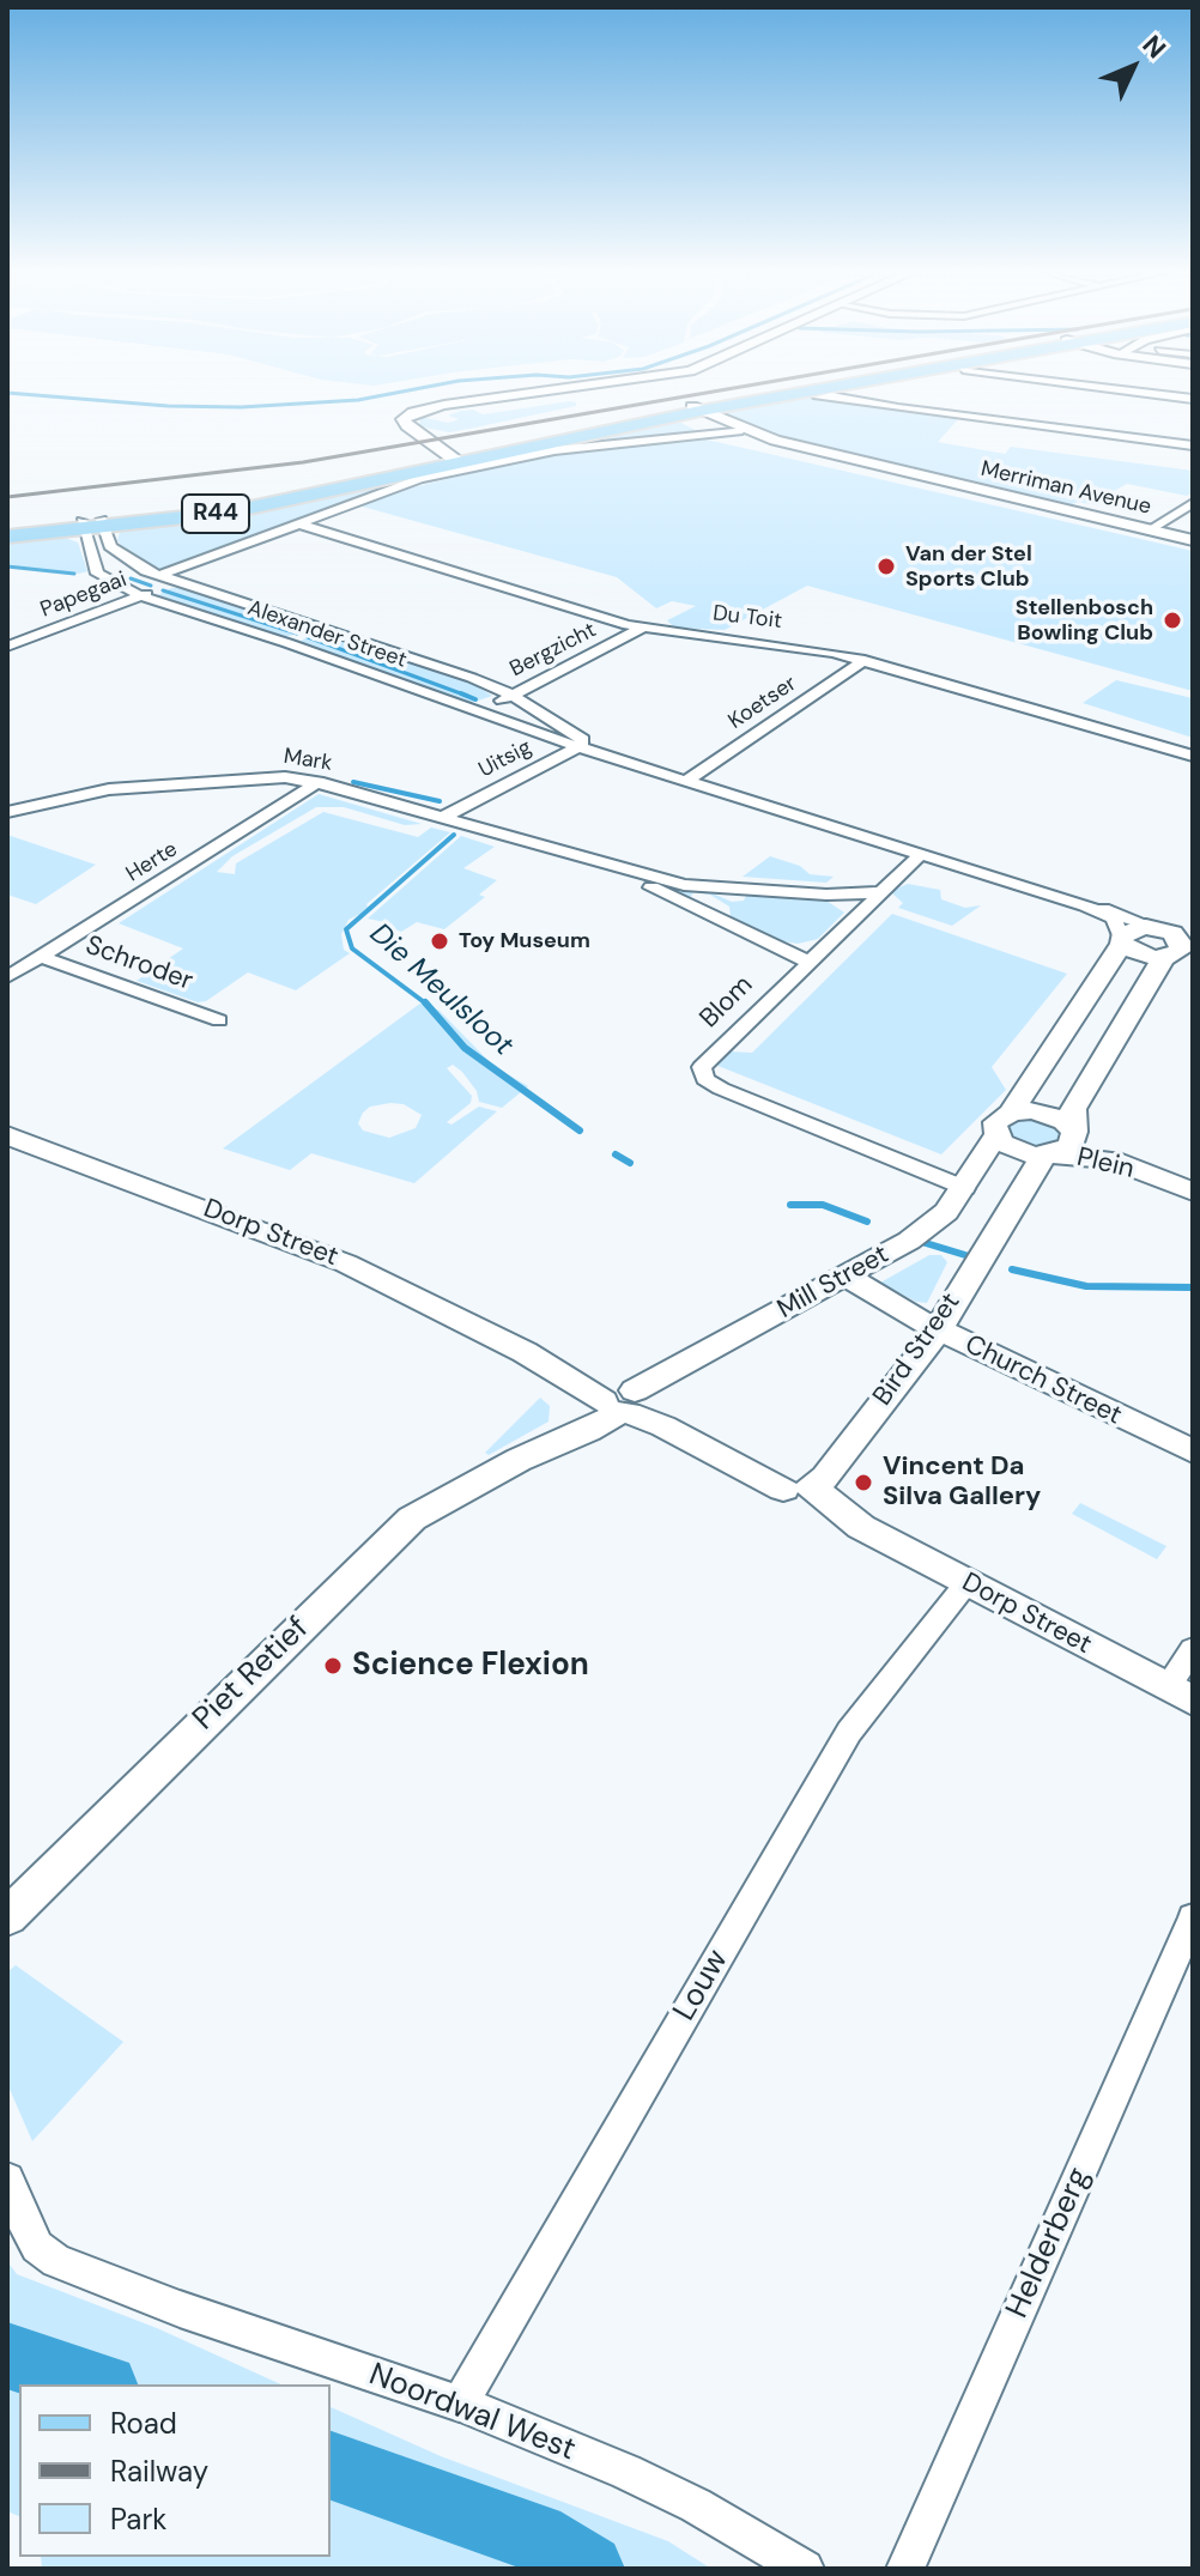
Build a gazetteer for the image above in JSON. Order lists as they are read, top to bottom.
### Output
{
  "streets": {
    "main road": ["R44"],
    "street": [
      "Merriman Avenue",
      "Papegaai",
      "Du Toit",
      "Alexander Street",
      "Bergzicht",
      "Koetser",
      "Uitsig",
      "Mark",
      "Herte",
      "Schroder",
      "Blom",
      "Plein",
      "Dorp Street",
      "Mill Street",
      "Bird Street",
      "Church Street",
      "Piet Retief",
      "Louw",
      "Helderberg",
      "Noordwal West"
    ]
  },
  "crossings": [
    ["Merriman Avenue", "R44"],
    ["R44", "Alexander Street"],
    ["Papegaai", "Alexander Street"],
    ["Du Toit", "Bergzicht"],
    ["Du Toit", "Koetser"],
    ["Alexander Street", "Bergzicht"],
    ["Alexander Street", "Koetser"],
    ["Alexander Street", "Uitsig"],
    ["Alexander Street", "Blom"],
    ["Alexander Street", "Mill Street"],
    ["Uitsig", "Mark"],
    ["Mark", "Herte"],
    ["Mark", "Blom"],
    ["Herte", "Schroder"],
    ["Blom", "Mill Street"],
    ["Plein", "Mill Street"],
    ["Plein", "Bird Street"],
    ["Dorp Street", "Mill Street"],
    ["Dorp Street", "Bird Street"],
    ["Dorp Street", "Piet Retief"],
    ["Dorp Street", "Louw"],
    ["Mill Street", "Church Street"],
    ["Mill Street", "Piet Retief"],
    ["Bird Street", "Church Street"],
    ["Louw", "Noordwal West"]
  ],
  "water": ["Die Meulsloot"],
  "places": [
    "Van der Stel Sports Club",
    "Stellenbosch Bowling Club",
    "Toy Museum",
    "Vincent Da Silva Gallery",
    "Science Flexion"
  ],
  "legend": ["Road", "Railway", "Park"],
  "north": "top right"
}
